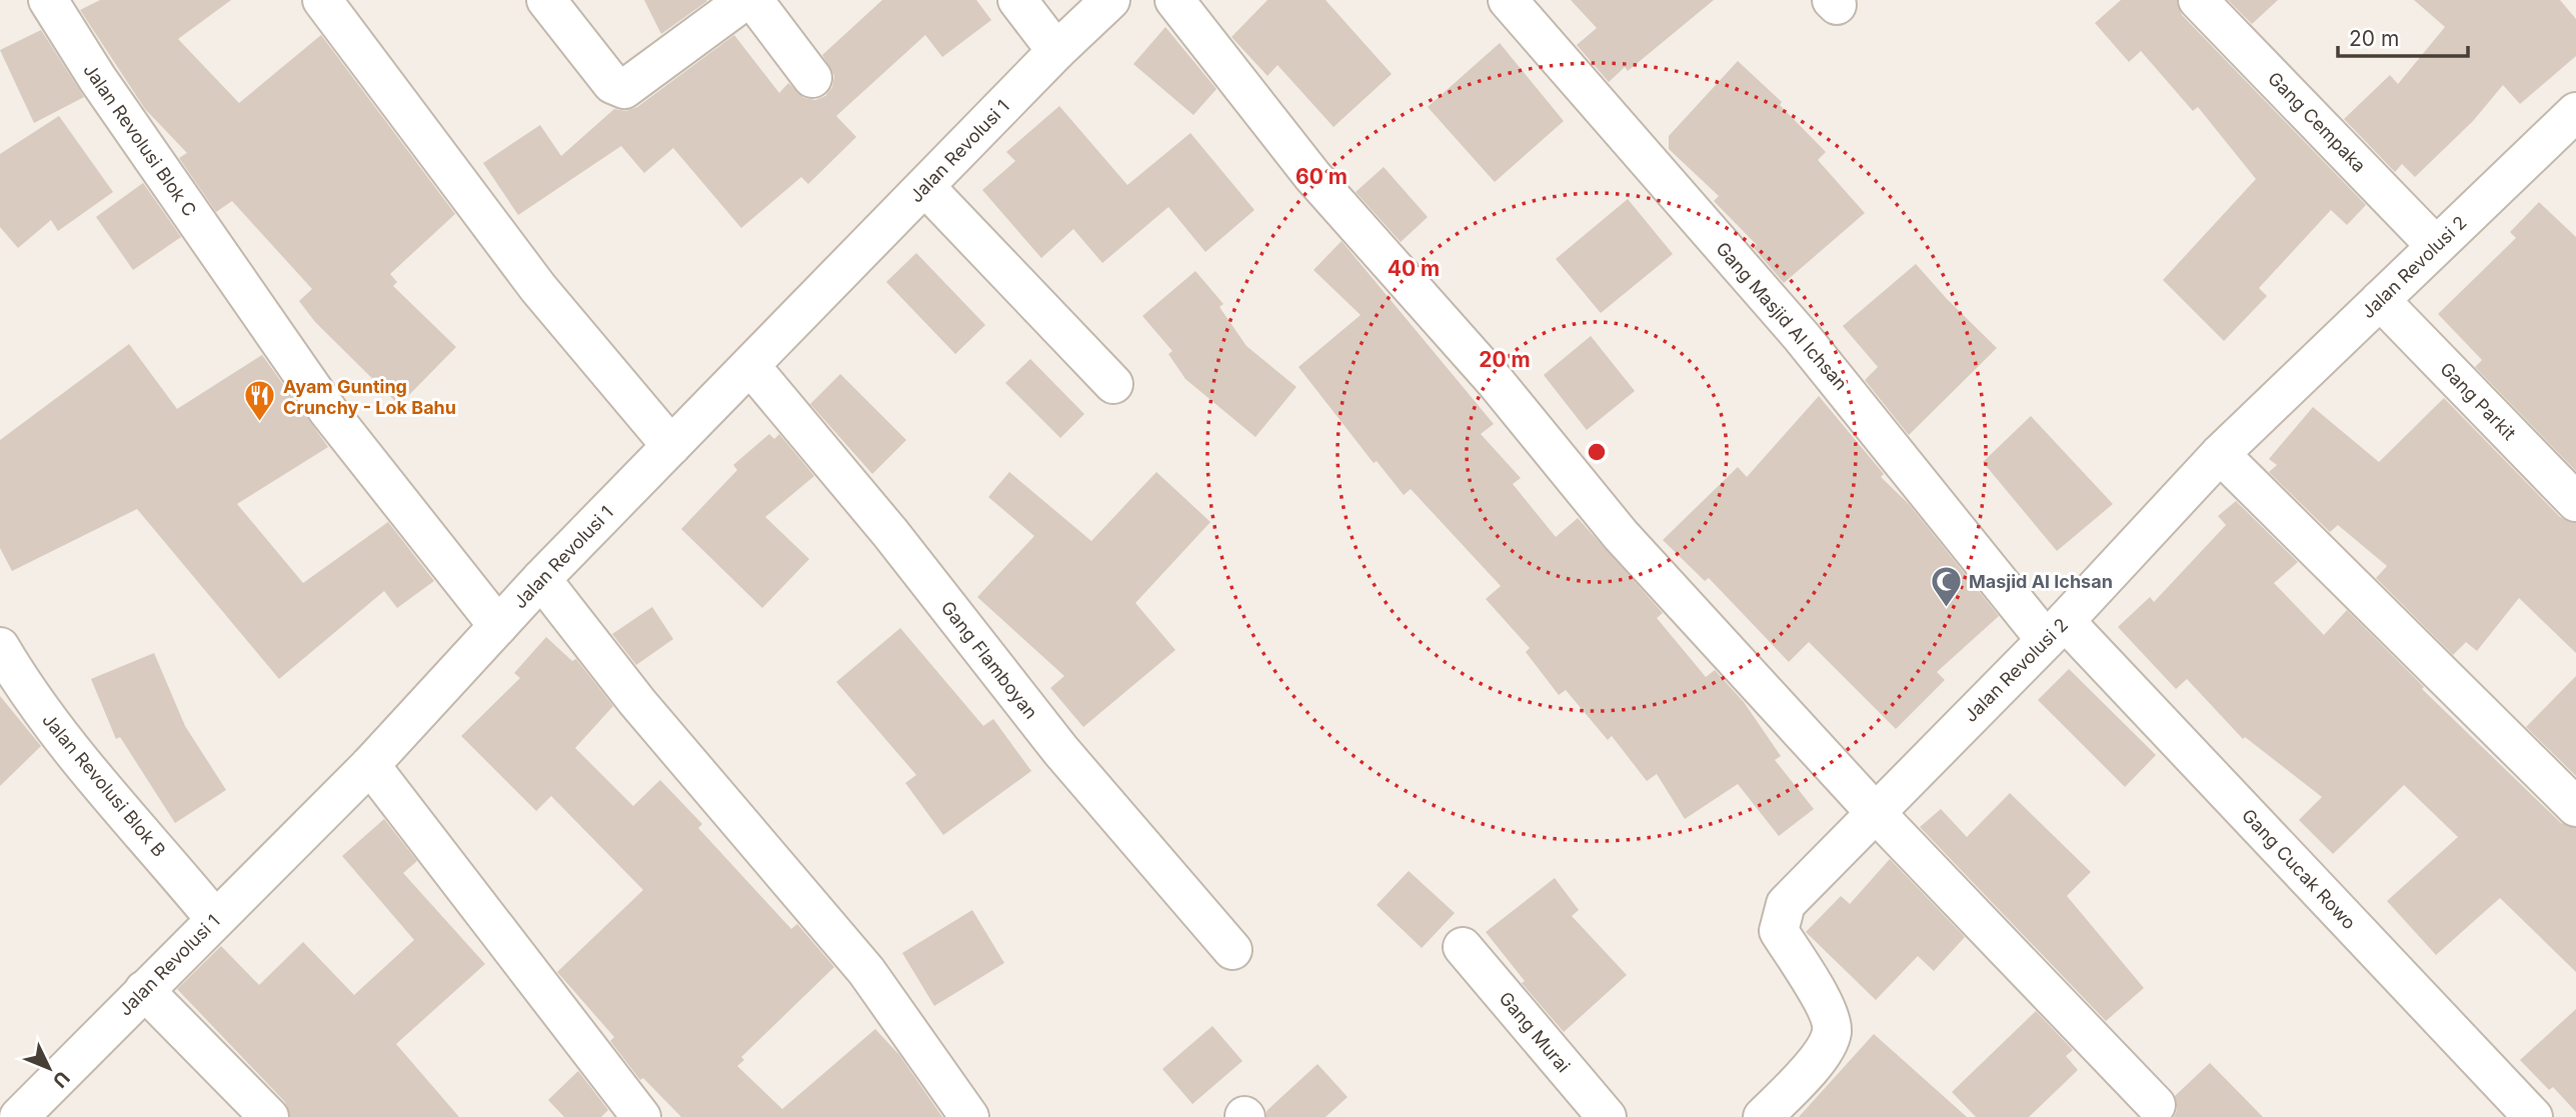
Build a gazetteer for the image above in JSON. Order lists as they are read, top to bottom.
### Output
{
  "streets": {
    "street": [
      "Gang Cempaka",
      "Jalan Revolusi Blok C",
      "Jalan Revolusi 1",
      "Jalan Revolusi 2",
      "Gang Masjid Al Ichsan",
      "Gang Parkit",
      "Gang Flamboyan",
      "Jalan Revolusi Blok B",
      "Gang Cucak Rowo",
      "Gang Murai"
    ]
  },
  "crossings": [
    ["Gang Cempaka", "Jalan Revolusi 2"],
    ["Jalan Revolusi Blok C", "Jalan Revolusi 1"],
    ["Jalan Revolusi 1", "Gang Flamboyan"],
    ["Jalan Revolusi 1", "Jalan Revolusi Blok B"],
    ["Jalan Revolusi 2", "Gang Masjid Al Ichsan"],
    ["Jalan Revolusi 2", "Gang Parkit"],
    ["Jalan Revolusi 2", "Gang Cucak Rowo"],
    ["Gang Masjid Al Ichsan", "Gang Cucak Rowo"]
  ],
  "places": {
    "restaurant": ["Ayam Gunting Crunchy - Lok Bahu"],
    "mosque": ["Masjid Al Ichsan"]
  },
  "scale_bar": "20 m",
  "north": "bottom right",
  "rings": ["60 m", "40 m", "20 m"]
}
